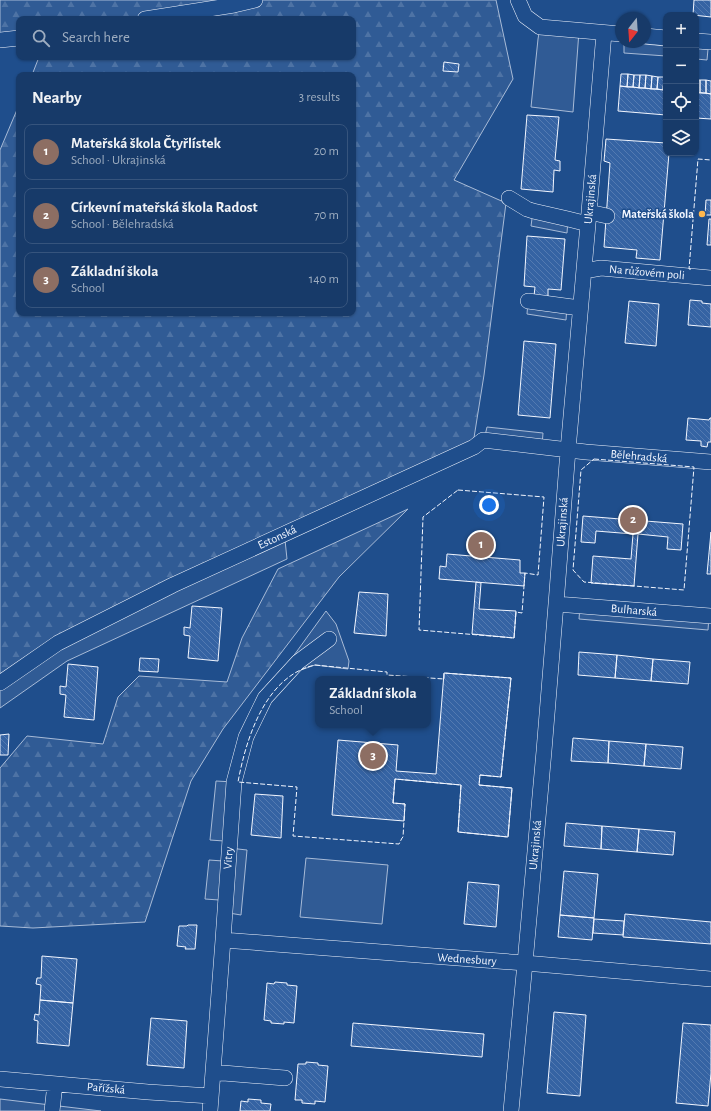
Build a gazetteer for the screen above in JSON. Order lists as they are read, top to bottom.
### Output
{
  "streets": {
    "street": [
      "Ukrajinská",
      "Na růžovém poli",
      "Bělehradská",
      "Estonská",
      "Bulharská",
      "Vitry",
      "Wednesbury",
      "Pařížská"
    ]
  },
  "crossings": [
    ["Ukrajinská", "Na růžovém poli"],
    ["Ukrajinská", "Bělehradská"],
    ["Ukrajinská", "Estonská"],
    ["Ukrajinská", "Bulharská"],
    ["Ukrajinská", "Wednesbury"],
    ["Bělehradská", "Estonská"],
    ["Vitry", "Wednesbury"],
    ["Vitry", "Pařížská"]
  ],
  "places": ["Mateřská škola"],
  "north": "bottom",
  "page": {
    "map_buttons": ["+", "−"],
    "search": "Search here",
    "heading": ["Nearby", "3 results"],
    "list": [
      {
        "mark": "1",
        "name": "Mateřská škola Čtyřlístek",
        "note": "School · Ukrajinská",
        "value": "20 m"
      },
      {
        "mark": "2",
        "name": "Církevní mateřská škola Radost",
        "note": "School · Bělehradská",
        "value": "70 m"
      },
      {
        "mark": "3",
        "name": "Základní škola",
        "note": "School",
        "value": "140 m"
      }
    ],
    "pins": ["2", "1", "3"],
    "popup": ["Základní škola", "School"]
  }
}
